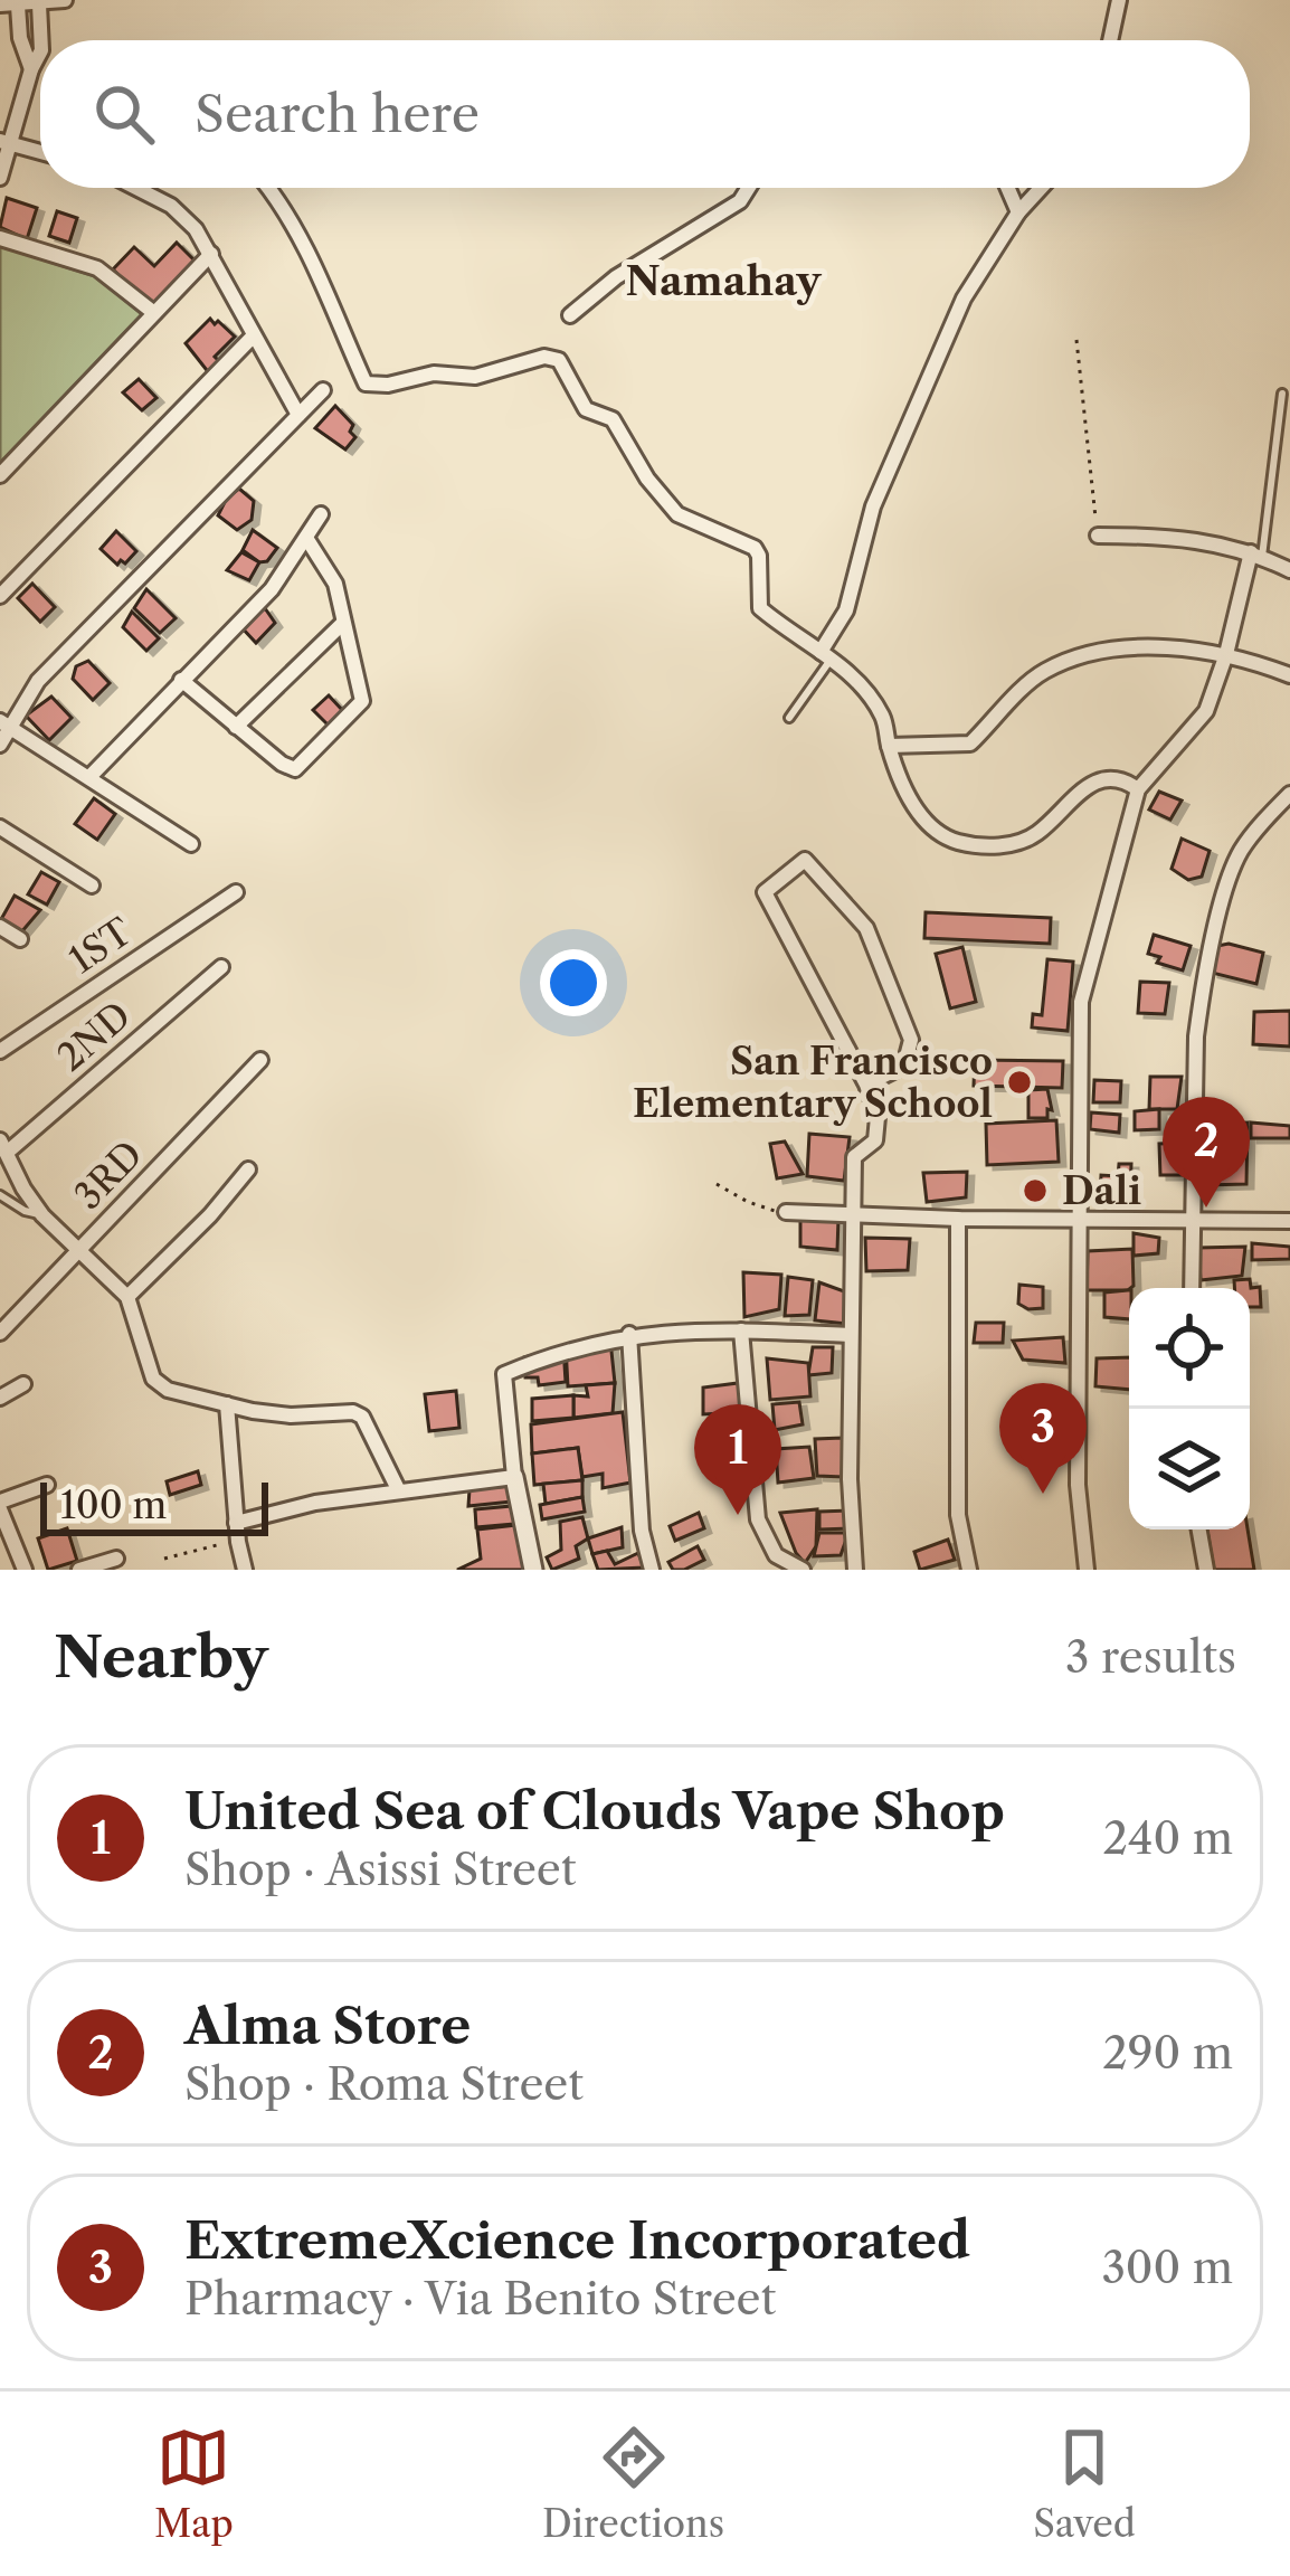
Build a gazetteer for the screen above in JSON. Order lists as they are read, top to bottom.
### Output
{
  "streets": {
    "street": ["1ST", "2ND", "3RD"]
  },
  "districts": ["Namahay"],
  "places": ["San Francisco Elementary School", "Dali"],
  "scale_bar": "100 m",
  "page": {
    "search": "Search here",
    "pins": ["2", "3", "1"],
    "scale": "100 m",
    "heading": ["Nearby", "3 results"],
    "list": [
      {
        "mark": "1",
        "name": "United Sea of Clouds Vape Shop",
        "note": "Shop · Asissi Street",
        "value": "240 m"
      },
      {
        "mark": "2",
        "name": "Alma Store",
        "note": "Shop · Roma Street",
        "value": "290 m"
      },
      {
        "mark": "3",
        "name": "ExtremeXcience Incorporated",
        "note": "Pharmacy · Via Benito Street",
        "value": "300 m"
      }
    ],
    "nav": ["Map", "Directions", "Saved"]
  }
}
